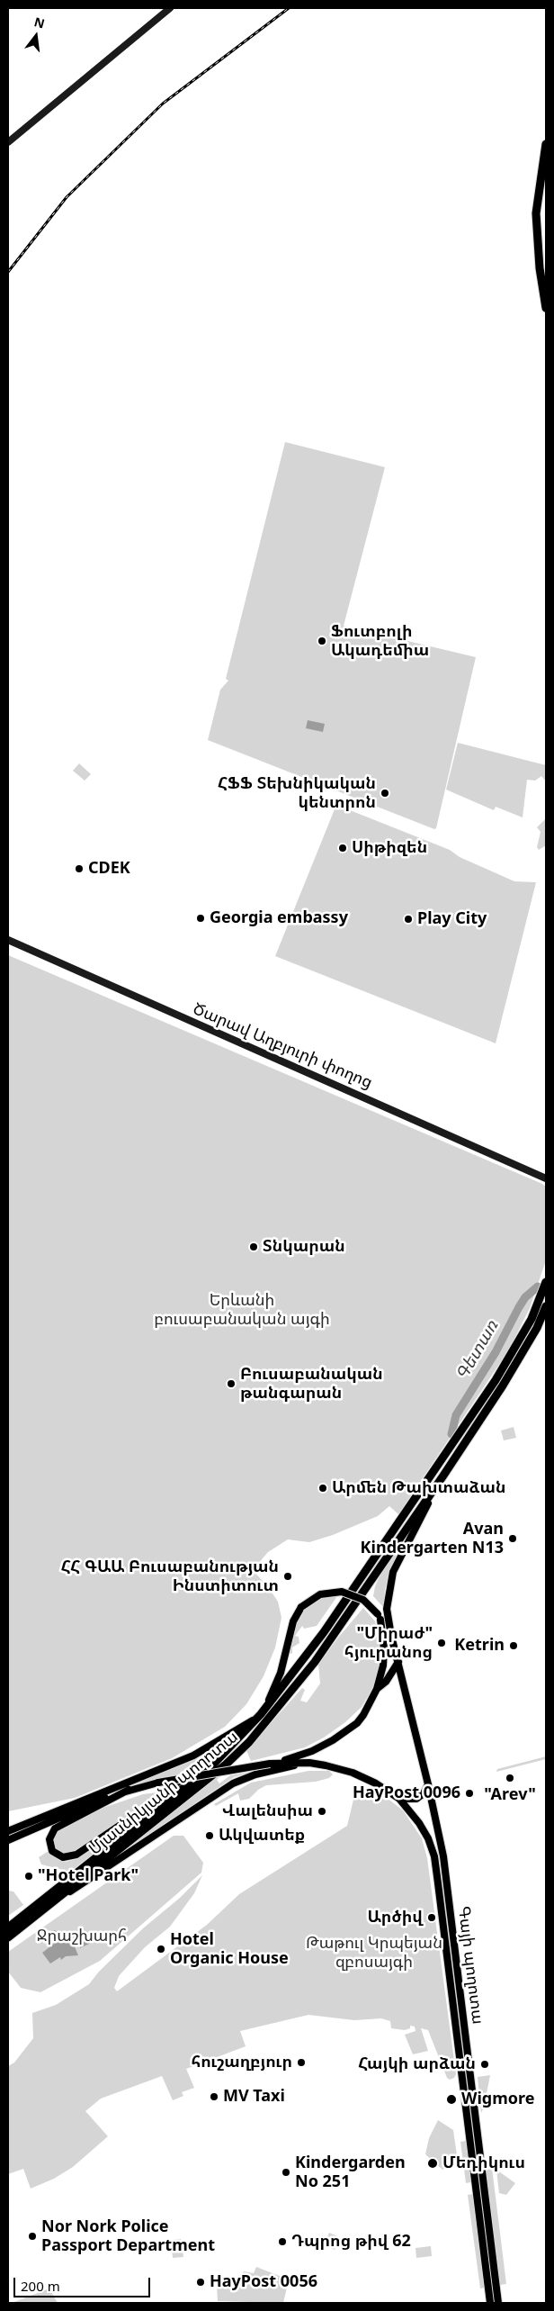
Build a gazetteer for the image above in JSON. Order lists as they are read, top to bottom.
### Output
{
  "streets": {
    "highway": ["Մյասնիկյանի պողոտա"],
    "main road": ["Ծարավ Աղբյուրի փողոց", "Գայի պողոտա"]
  },
  "water": ["Գետառ"],
  "parks": ["Երևանի բուսաբանական այգի", "Ջրաշխարհ", "Թաթուլ Կրպեյան զբոսայգի"],
  "places": [
    "Ֆուտբոլի Ակադեմիա",
    "ՀՖՖ Տեխնիկական կենտրոն",
    "Սիթիզեն",
    "CDEK",
    "Georgia embassy",
    "Play City",
    "Տնկարան",
    "Բուսաբանական թանգարան",
    "Արմեն Թախտաձան",
    "Avan Kindergarten N13",
    "ՀՀ ԳԱԱ Բուսաբանության Ինստիտուտ",
    "\"Միրաժ\" հյուրանոց",
    "Ketrin",
    "\"Arev\"",
    "HayPost 0096",
    "Վալենսիա",
    "Ակվատեք",
    "\"Hotel Park\"",
    "Արծիվ",
    "Hotel Organic House",
    "հուշաղբյուր",
    "Հայկի արձան",
    "MV Taxi",
    "Wigmore",
    "Մեդիկուս",
    "Kindergarden No 251",
    "Nor Nork Police Passport Department",
    "Դպրոց թիվ 62",
    "HayPost 0056"
  ],
  "scale_bar": "200 m",
  "north": "top"
}
